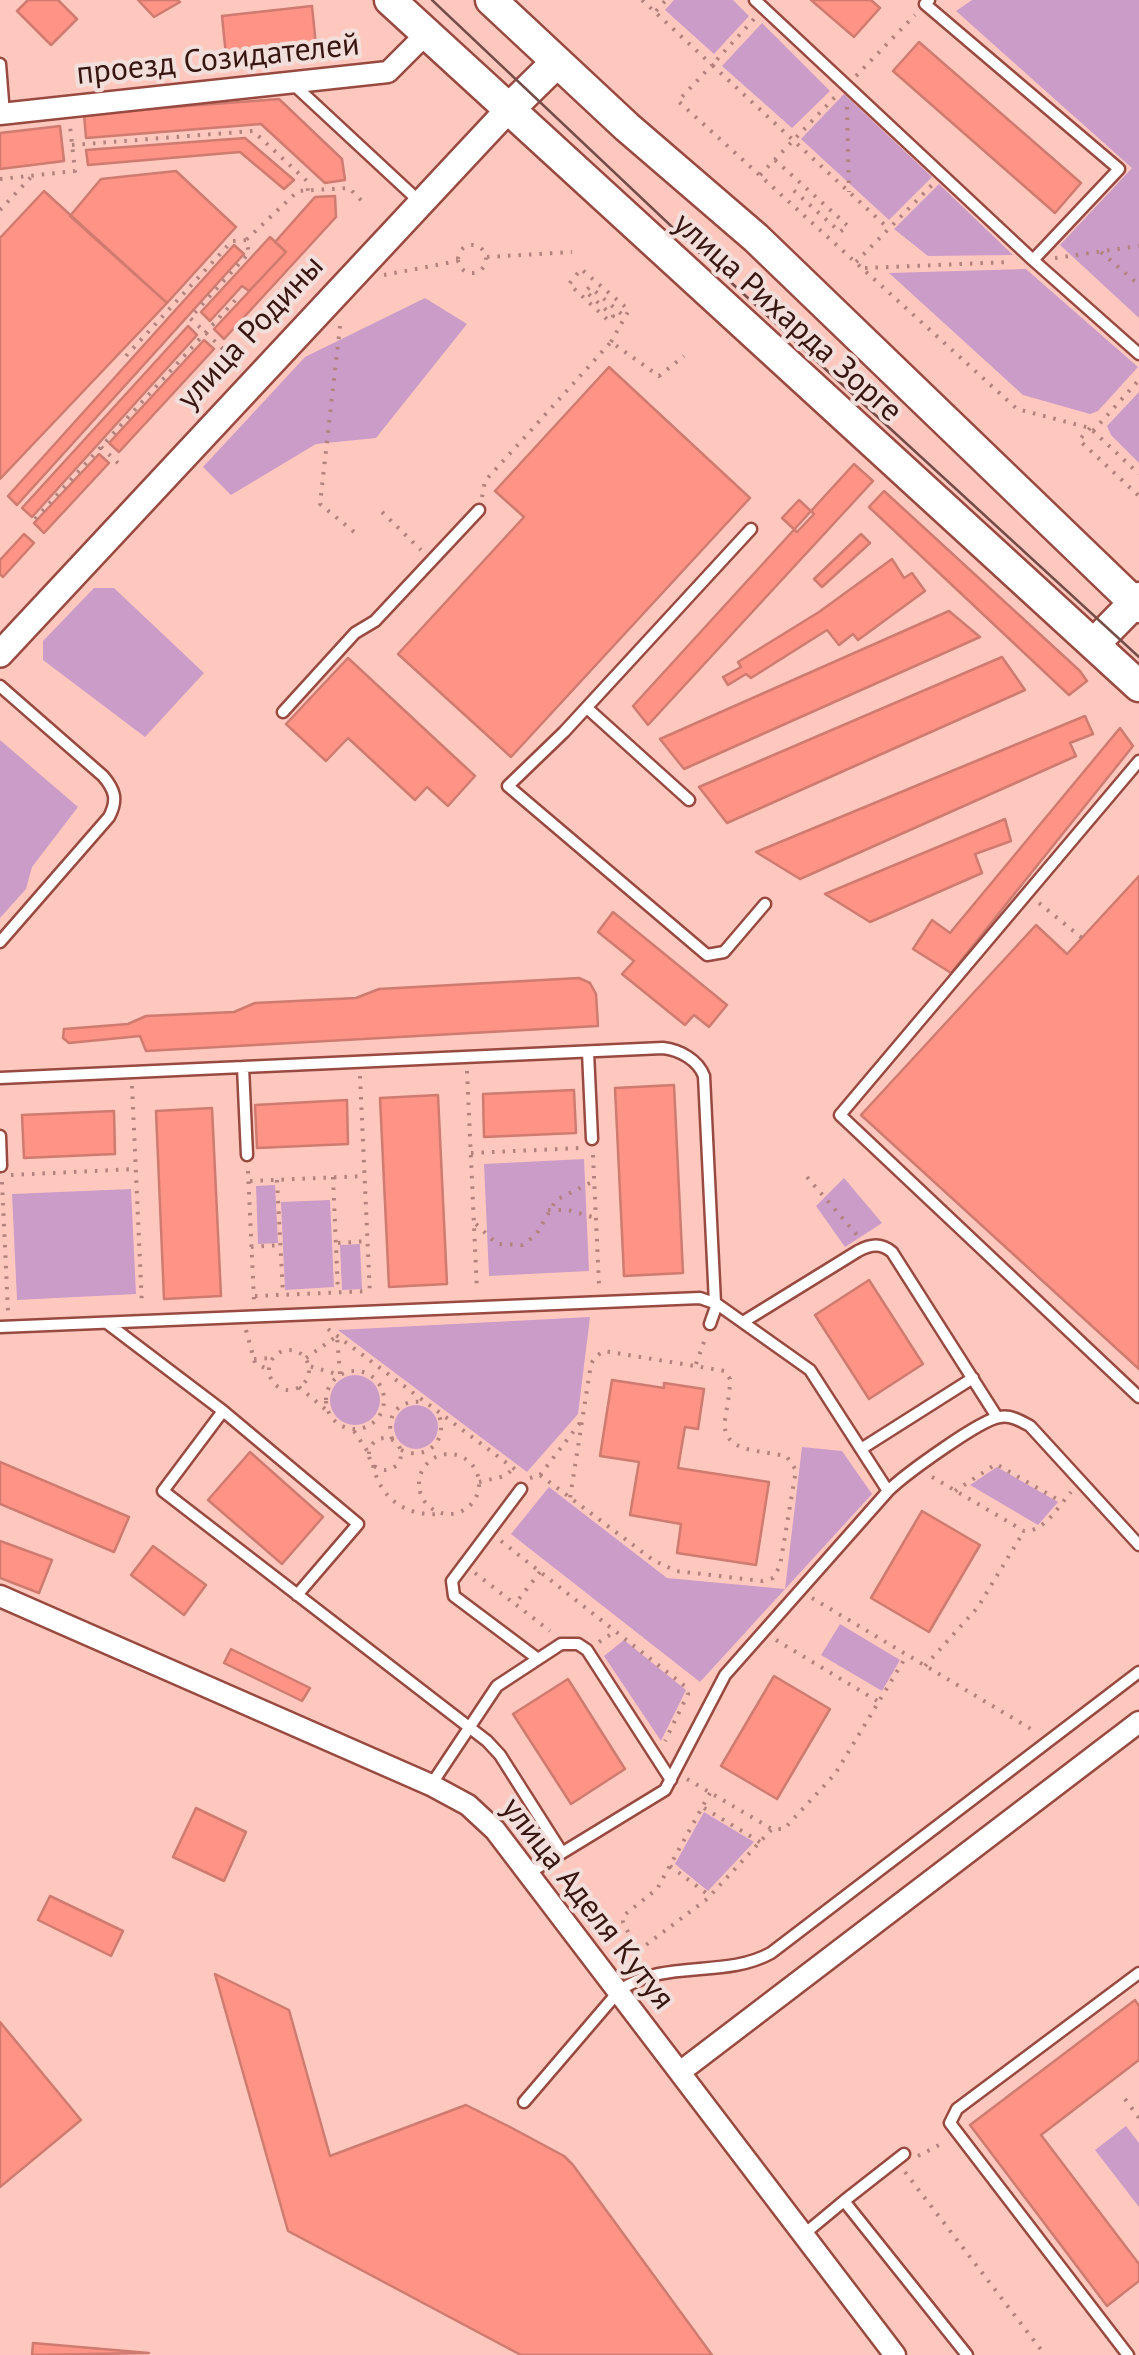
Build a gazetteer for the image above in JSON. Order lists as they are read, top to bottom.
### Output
{
  "streets": {
    "main road": ["улица Рихарда Зорге", "улица Родины"],
    "street": ["проезд Созидателей", "улица Аделя Кутуя"]
  },
  "crossings": [
    ["проезд Созидателей", "улица Рихарда Зорге"],
    ["улица Рихарда Зорге", "улица Родины"]
  ]
}
